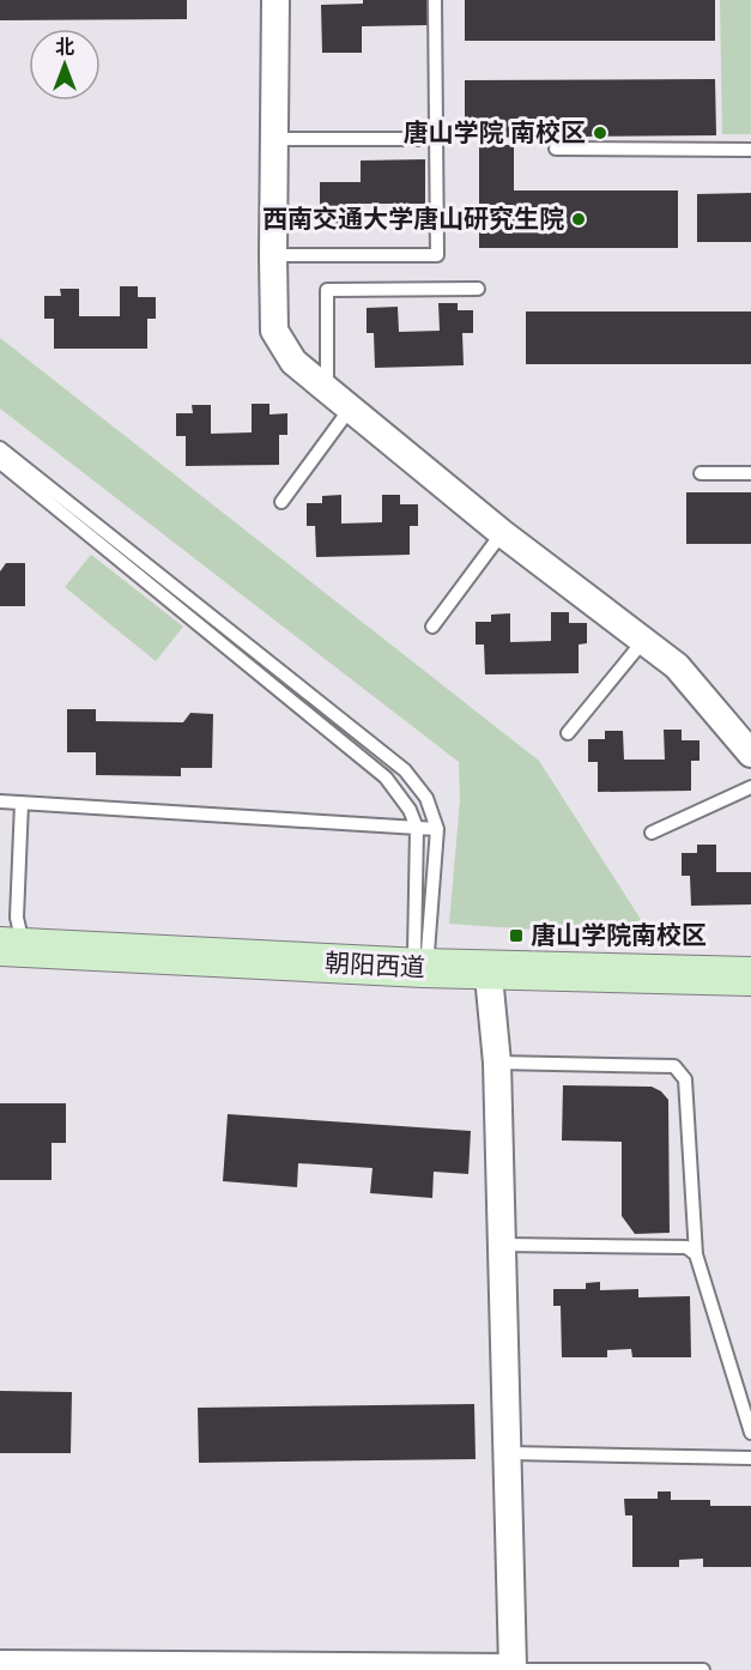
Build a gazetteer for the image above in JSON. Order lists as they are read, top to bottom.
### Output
{
  "streets": {
    "main road": ["朝阳西道"]
  },
  "places": {
    "other": ["唐山学院 南校区", "西南交通大学唐山研究生院"],
    "transit": ["唐山学院南校区"]
  },
  "north": "top"
}
